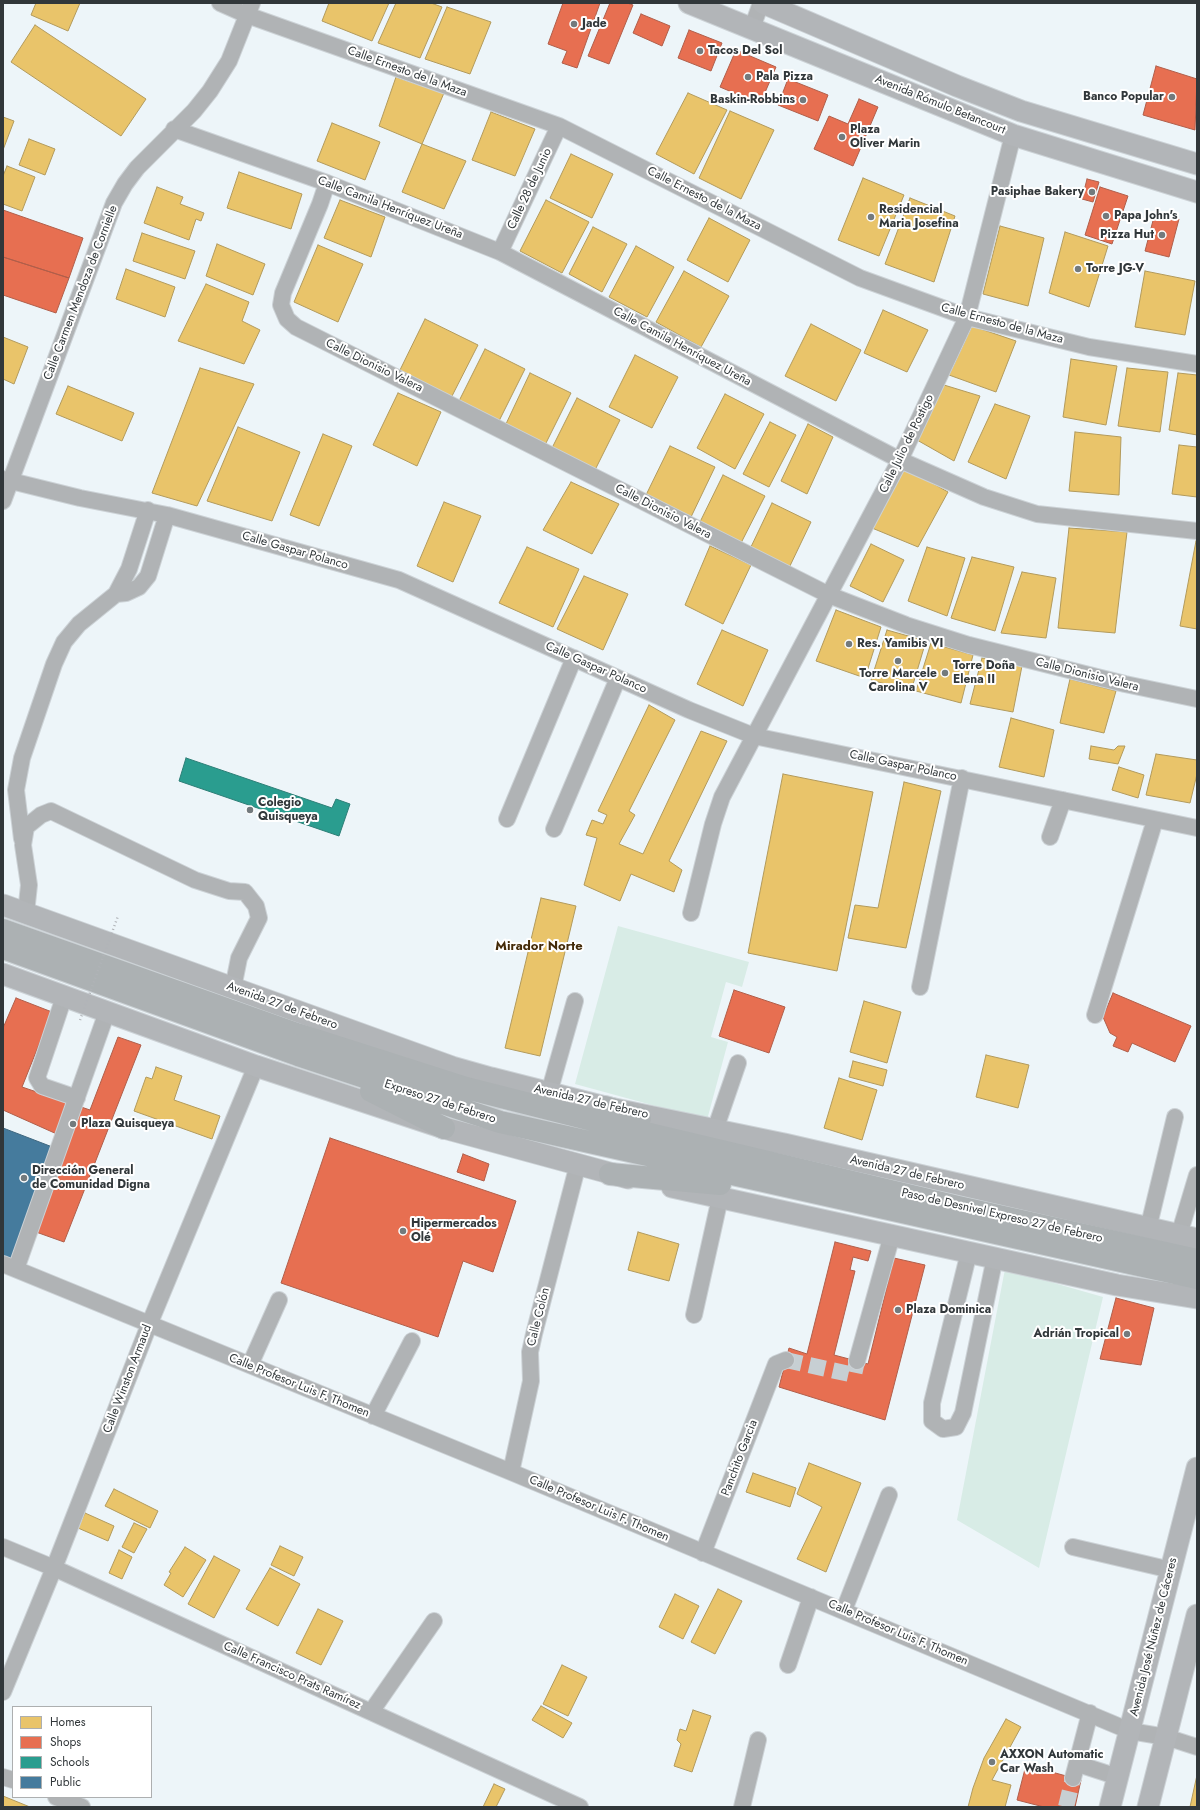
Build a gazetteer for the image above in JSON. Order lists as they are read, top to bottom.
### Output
{
  "streets": {
    "highway": ["Expreso 27 de Febrero", "Paso de Desnivel Expreso 27 de Febrero"],
    "main road": ["Avenida Rómulo Betancourt", "Avenida 27 de Febrero", "Avenida José Núñez de Cáceres"],
    "street": [
      "Calle Ernesto de la Maza",
      "Calle 28 de Junio",
      "Calle Camila Henríquez Ureña",
      "Calle Carmen Mendoza de Cornielle",
      "Calle Dionisio Valera",
      "Calle Julio de Postigo",
      "Calle Gaspar Polanco",
      "Calle Colón",
      "Calle Winston Armaud",
      "Calle Profesor Luis F. Thomen",
      "Panchito Garcia",
      "Calle Francisco Prats Ramírez"
    ]
  },
  "crossings": [
    ["Calle Ernesto de la Maza", "Calle 28 de Junio"],
    ["Calle Ernesto de la Maza", "Calle Carmen Mendoza de Cornielle"],
    ["Calle Ernesto de la Maza", "Calle Julio de Postigo"],
    ["Avenida Rómulo Betancourt", "Calle Julio de Postigo"],
    ["Calle 28 de Junio", "Calle Camila Henríquez Ureña"],
    ["Calle Camila Henríquez Ureña", "Calle Carmen Mendoza de Cornielle"],
    ["Calle Camila Henríquez Ureña", "Calle Dionisio Valera"],
    ["Calle Camila Henríquez Ureña", "Calle Julio de Postigo"],
    ["Calle Carmen Mendoza de Cornielle", "Calle Gaspar Polanco"],
    ["Calle Dionisio Valera", "Calle Julio de Postigo"],
    ["Calle Julio de Postigo", "Calle Gaspar Polanco"],
    ["Expreso 27 de Febrero", "Paso de Desnivel Expreso 27 de Febrero"],
    ["Calle Colón", "Calle Profesor Luis F. Thomen"],
    ["Calle Winston Armaud", "Calle Profesor Luis F. Thomen"],
    ["Calle Winston Armaud", "Calle Francisco Prats Ramírez"],
    ["Calle Profesor Luis F. Thomen", "Panchito Garcia"],
    ["Calle Profesor Luis F. Thomen", "Avenida José Núñez de Cáceres"]
  ],
  "districts": ["Mirador Norte"],
  "places": [
    "Jade",
    "Tacos Del Sol",
    "Pala Pizza",
    "Banco Popular",
    "Baskin-Robbins",
    "Plaza Oliver Marin",
    "Pasiphae Bakery",
    "Papa John's",
    "Residencial Maria Josefina",
    "Pizza Hut",
    "Torre JG-V",
    "Res. Yamibis VI",
    "Torre Marcele Carolina V",
    "Torre Doña Elena II",
    "Colegio Quisqueya",
    "Plaza Quisqueya",
    "Dirección General de Comunidad Digna",
    "Hipermercados Olé",
    "Plaza Dominica",
    "Adrián Tropical",
    "AXXON Automatic Car Wash"
  ],
  "legend": [
    "Homes",
    "Shops",
    "Schools",
    "Public"
  ]
}
